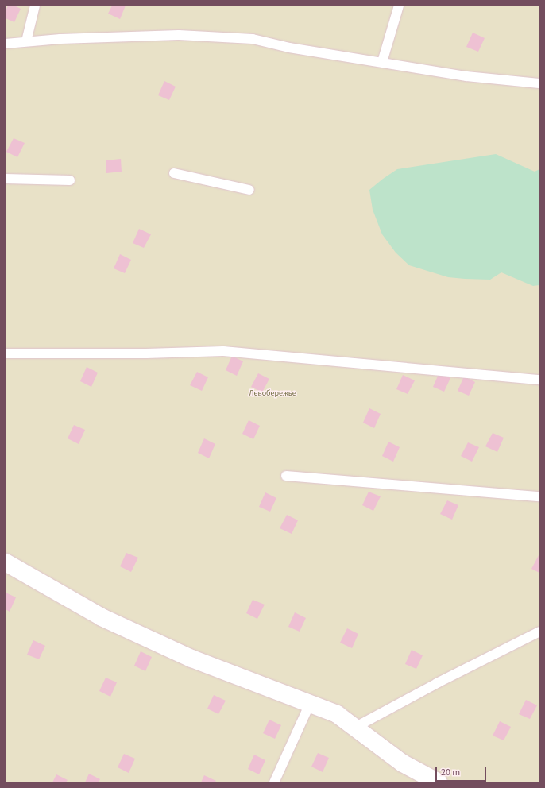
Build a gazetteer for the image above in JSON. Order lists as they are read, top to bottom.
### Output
{
  "parks": ["Левобережье"],
  "scale_bar": "20 m"
}
